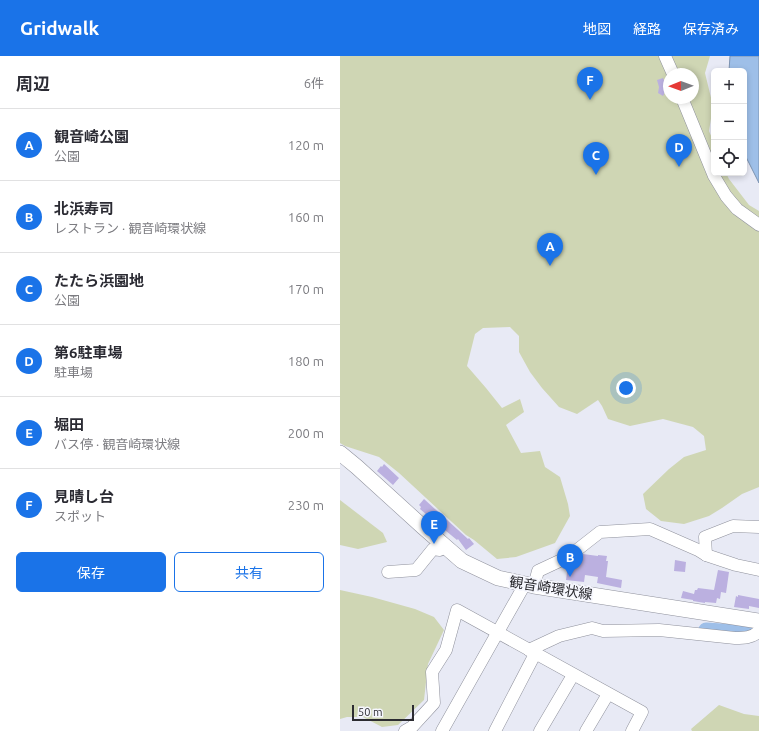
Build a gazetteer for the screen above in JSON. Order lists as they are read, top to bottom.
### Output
{
  "streets": {
    "main road": ["観音崎環状線"]
  },
  "scale_bar": "50 m",
  "north": "left",
  "page": {
    "header": "Gridwalk",
    "nav": ["地図", "経路", "保存済み"],
    "heading": ["周辺", "6件"],
    "pins": [
      "F",
      "D",
      "C",
      "A",
      "E",
      "B"
    ],
    "map_buttons": ["+", "−"],
    "list": [
      {
        "mark": "A",
        "name": "観音崎公園",
        "note": "公園",
        "value": "120 m"
      },
      {
        "mark": "B",
        "name": "北浜寿司",
        "note": "レストラン · 観音崎環状線",
        "value": "160 m"
      },
      {
        "mark": "C",
        "name": "たたら浜園地",
        "note": "公園",
        "value": "170 m"
      },
      {
        "mark": "D",
        "name": "第6駐車場",
        "note": "駐車場",
        "value": "180 m"
      },
      {
        "mark": "E",
        "name": "堀田",
        "note": "バス停 · 観音崎環状線",
        "value": "200 m"
      },
      {
        "mark": "F",
        "name": "見晴し台",
        "note": "スポット",
        "value": "230 m"
      }
    ],
    "buttons": ["保存", "共有"],
    "scale": "50 m"
  }
}
